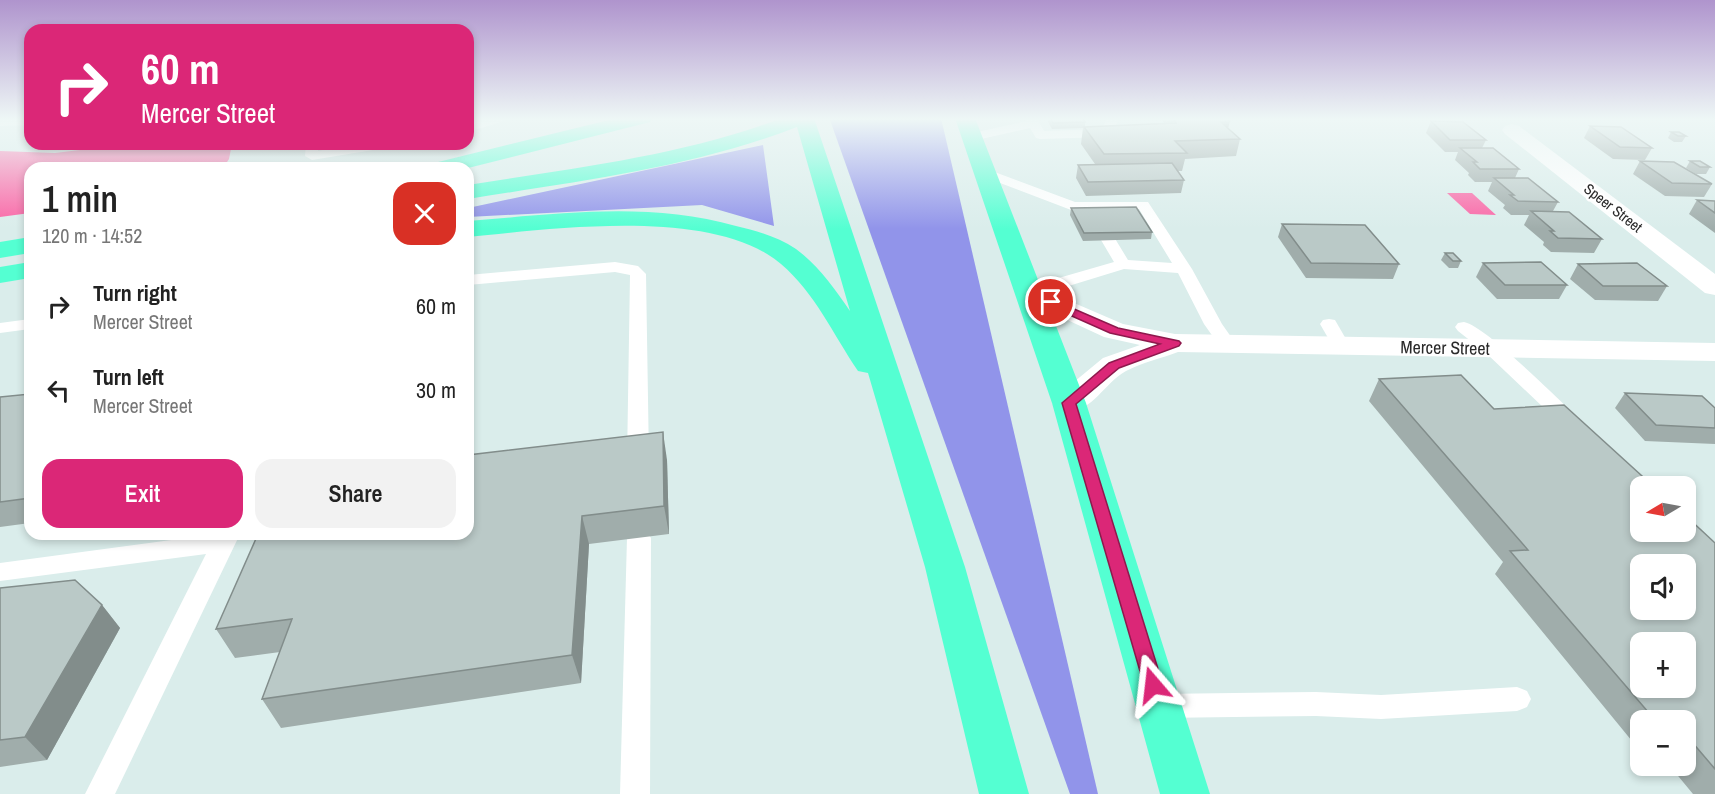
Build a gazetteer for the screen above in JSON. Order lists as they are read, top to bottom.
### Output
{
  "streets": {
    "street": ["Speer Street", "Mercer Street"]
  },
  "north": "left",
  "page": {
    "turn": ["60 m", "Mercer Street"],
    "heading": ["1 min", "120 m · 14:52"],
    "list": [
      {
        "name": "Turn right",
        "note": "Mercer Street",
        "value": "60 m"
      },
      {
        "name": "Turn left",
        "note": "Mercer Street",
        "value": "30 m"
      }
    ],
    "buttons": ["Exit", "Share"],
    "map_buttons": ["+", "−"]
  }
}
